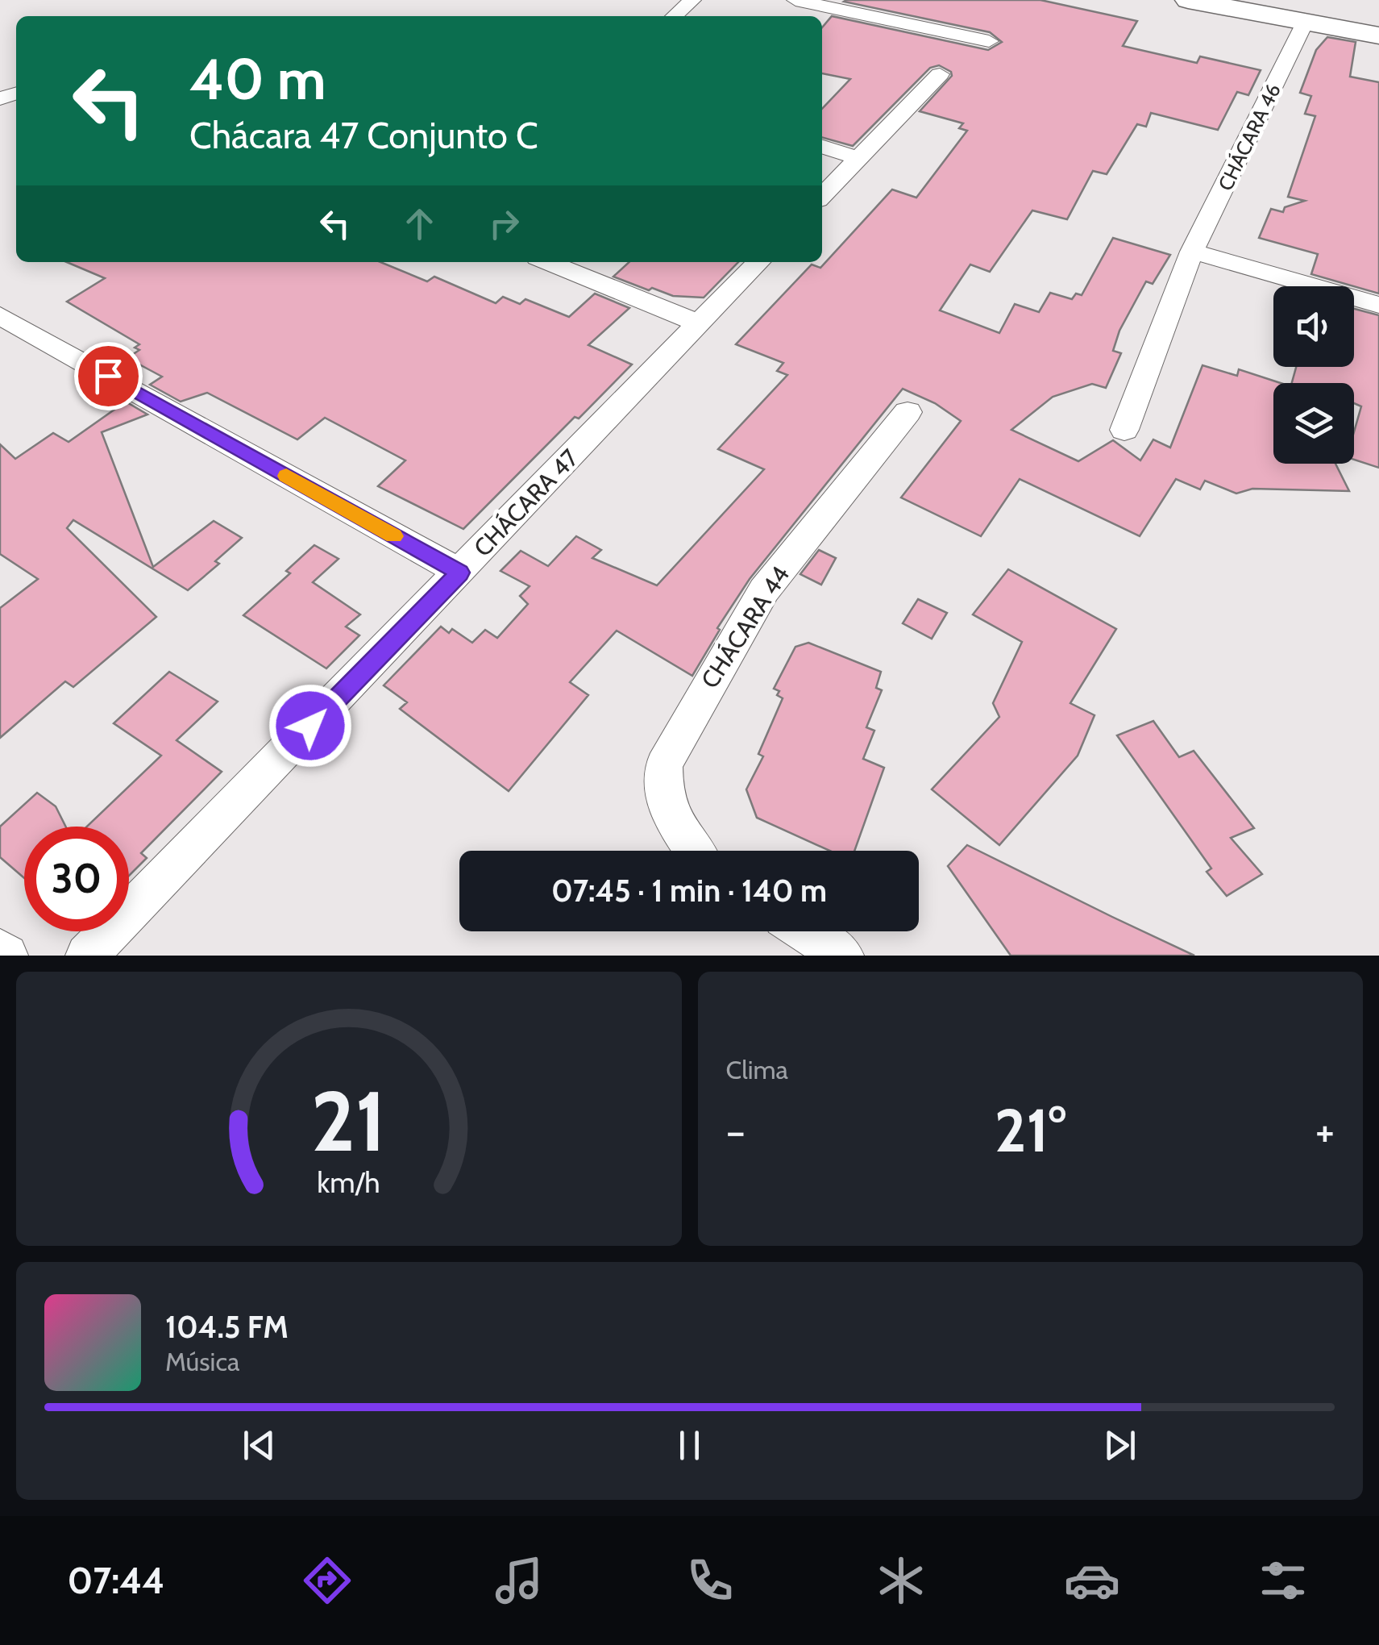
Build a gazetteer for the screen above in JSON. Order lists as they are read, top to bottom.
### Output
{
  "streets": {
    "street": ["CHÁCARA 46", "CHÁCARA 47", "CHÁCARA 44"]
  },
  "page": {
    "turn": ["40 m", "Chácara 47 Conjunto C"],
    "limit": "30",
    "trip": "07:45 · 1 min · 140 m",
    "tile": "Clima",
    "heat": ["−", "21°", "+"],
    "song": ["104.5 FM", "Música"],
    "tabs": "07:44",
    "gauge": ["21", "km/h"]
  }
}
